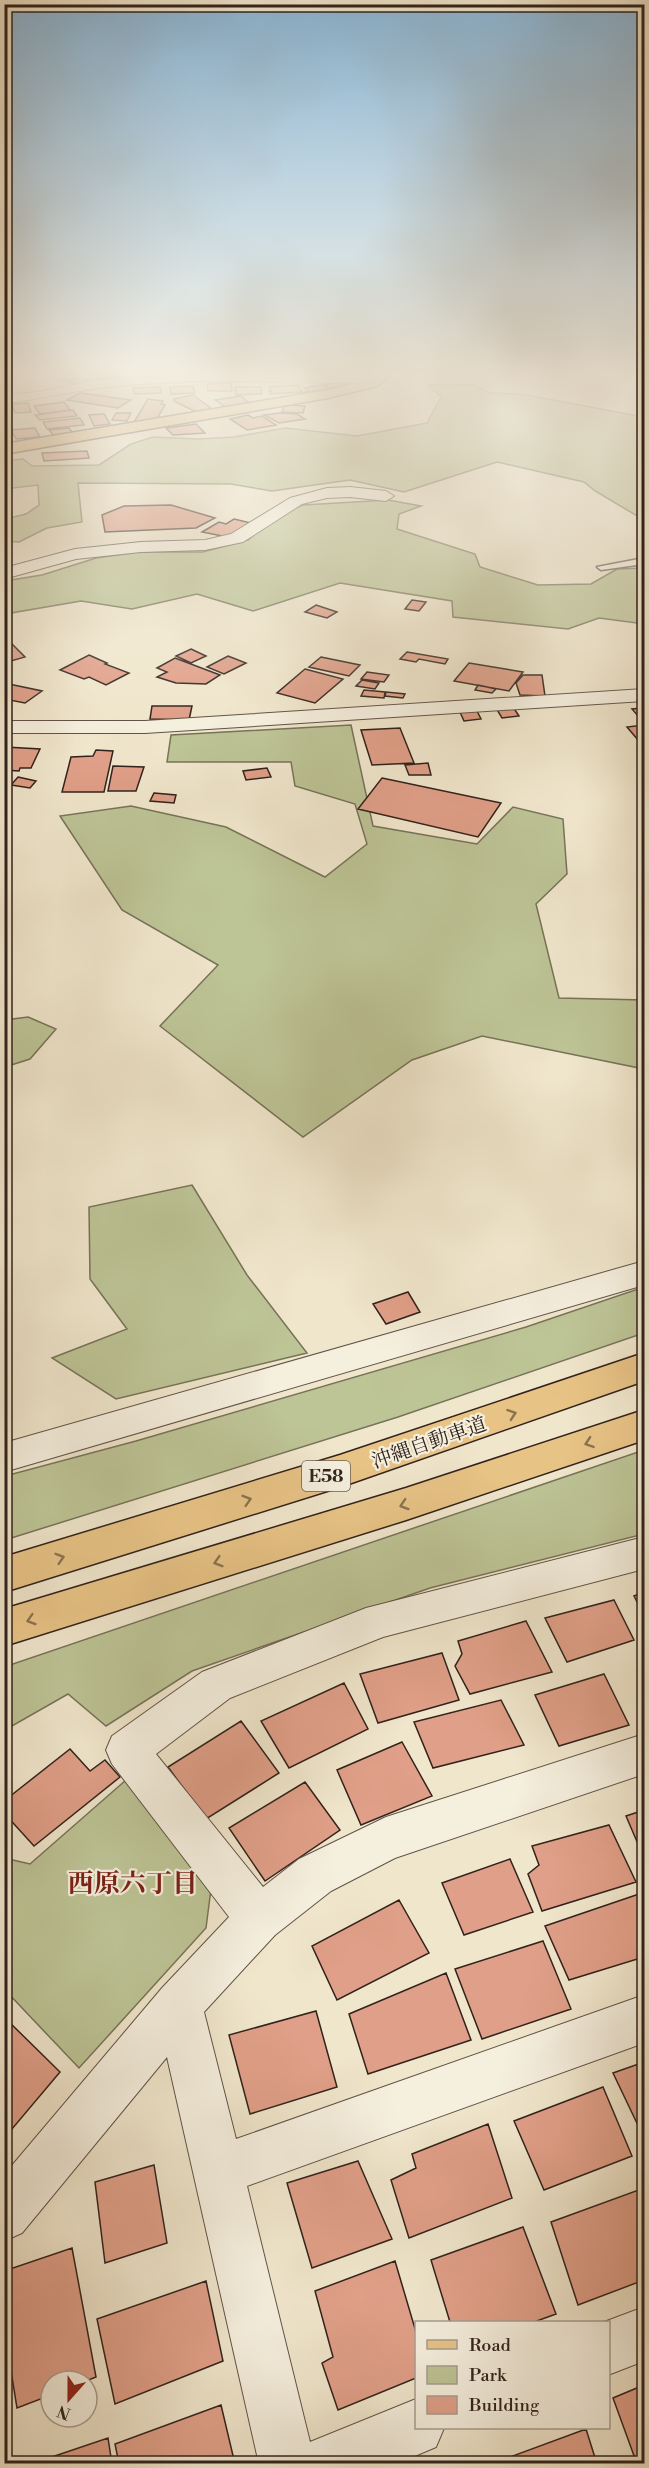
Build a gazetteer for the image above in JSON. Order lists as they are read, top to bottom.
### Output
{
  "streets": {
    "main road": ["沖縄自動車道", "E58"]
  },
  "districts": ["西原六丁目"],
  "legend": ["Road", "Park", "Building"],
  "north": "bottom"
}
